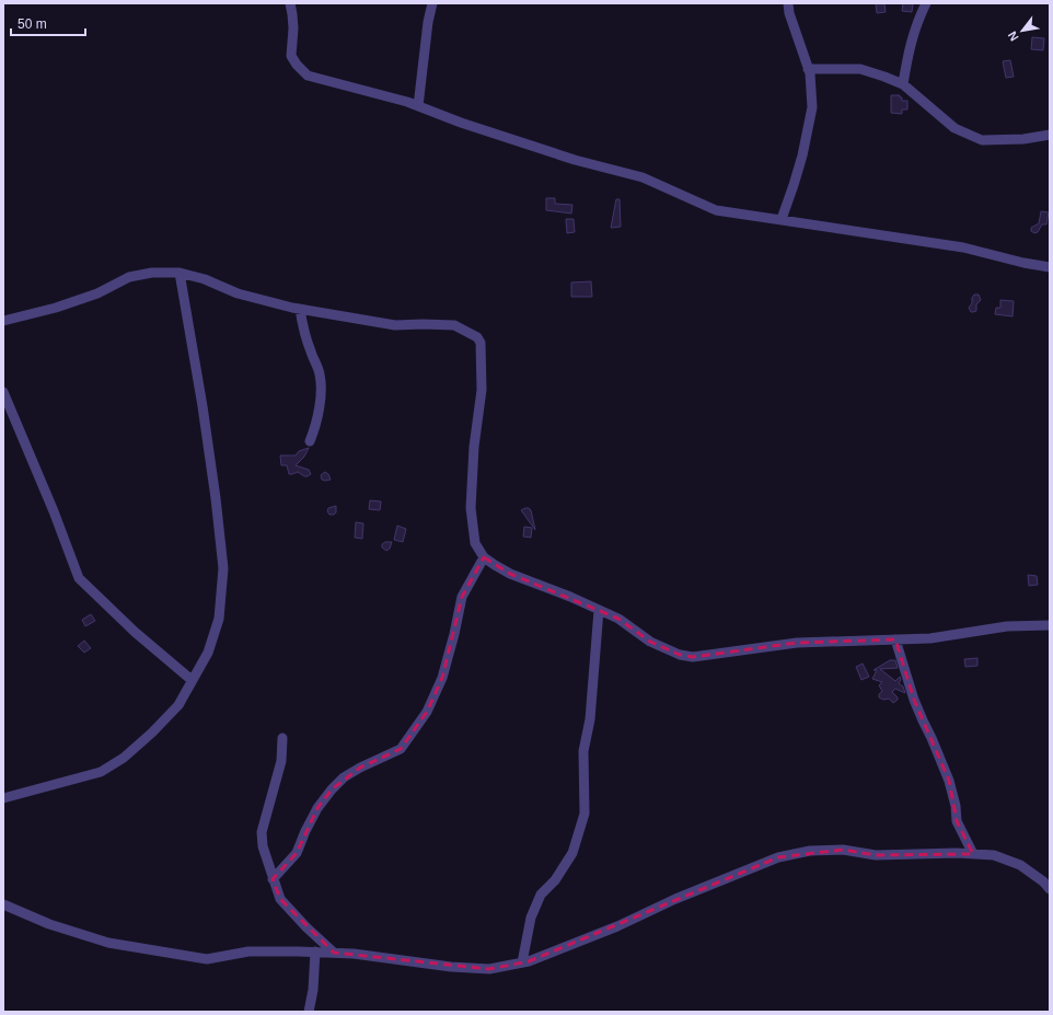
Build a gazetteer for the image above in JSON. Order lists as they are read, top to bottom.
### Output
{
  "scale_bar": "50 m",
  "north": "bottom left"
}
